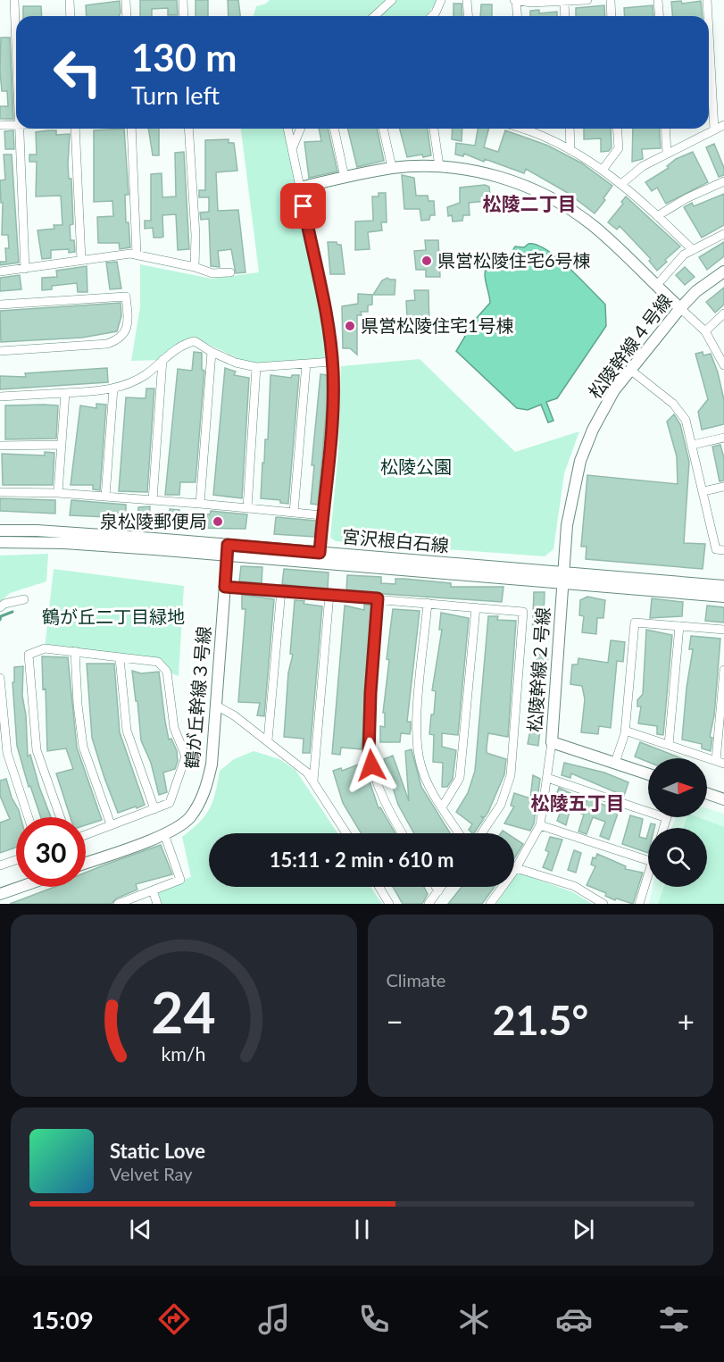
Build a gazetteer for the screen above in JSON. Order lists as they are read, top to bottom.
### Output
{
  "streets": {
    "street": [
      "松陵幹線４号線",
      "宮沢根白石線",
      "松陵幹線２号線",
      "鶴が丘幹線３号線"
    ]
  },
  "crossings": [
    ["松陵幹線４号線", "宮沢根白石線"],
    ["松陵幹線４号線", "松陵幹線２号線"],
    ["宮沢根白石線", "松陵幹線２号線"],
    ["宮沢根白石線", "鶴が丘幹線３号線"]
  ],
  "districts": ["松陵二丁目", "松陵五丁目"],
  "parks": ["松陵公園", "鶴が丘二丁目緑地"],
  "places": ["県営松陵住宅6号棟", "県営松陵住宅1号棟", "泉松陵郵便局"],
  "north": "right",
  "page": {
    "turn": ["130 m", "Turn left"],
    "limit": "30",
    "trip": "15:11 · 2 min · 610 m",
    "tile": "Climate",
    "heat": ["−", "21.5°", "+"],
    "song": ["Static Love", "Velvet Ray"],
    "tabs": "15:09",
    "gauge": ["24", "km/h"]
  }
}
